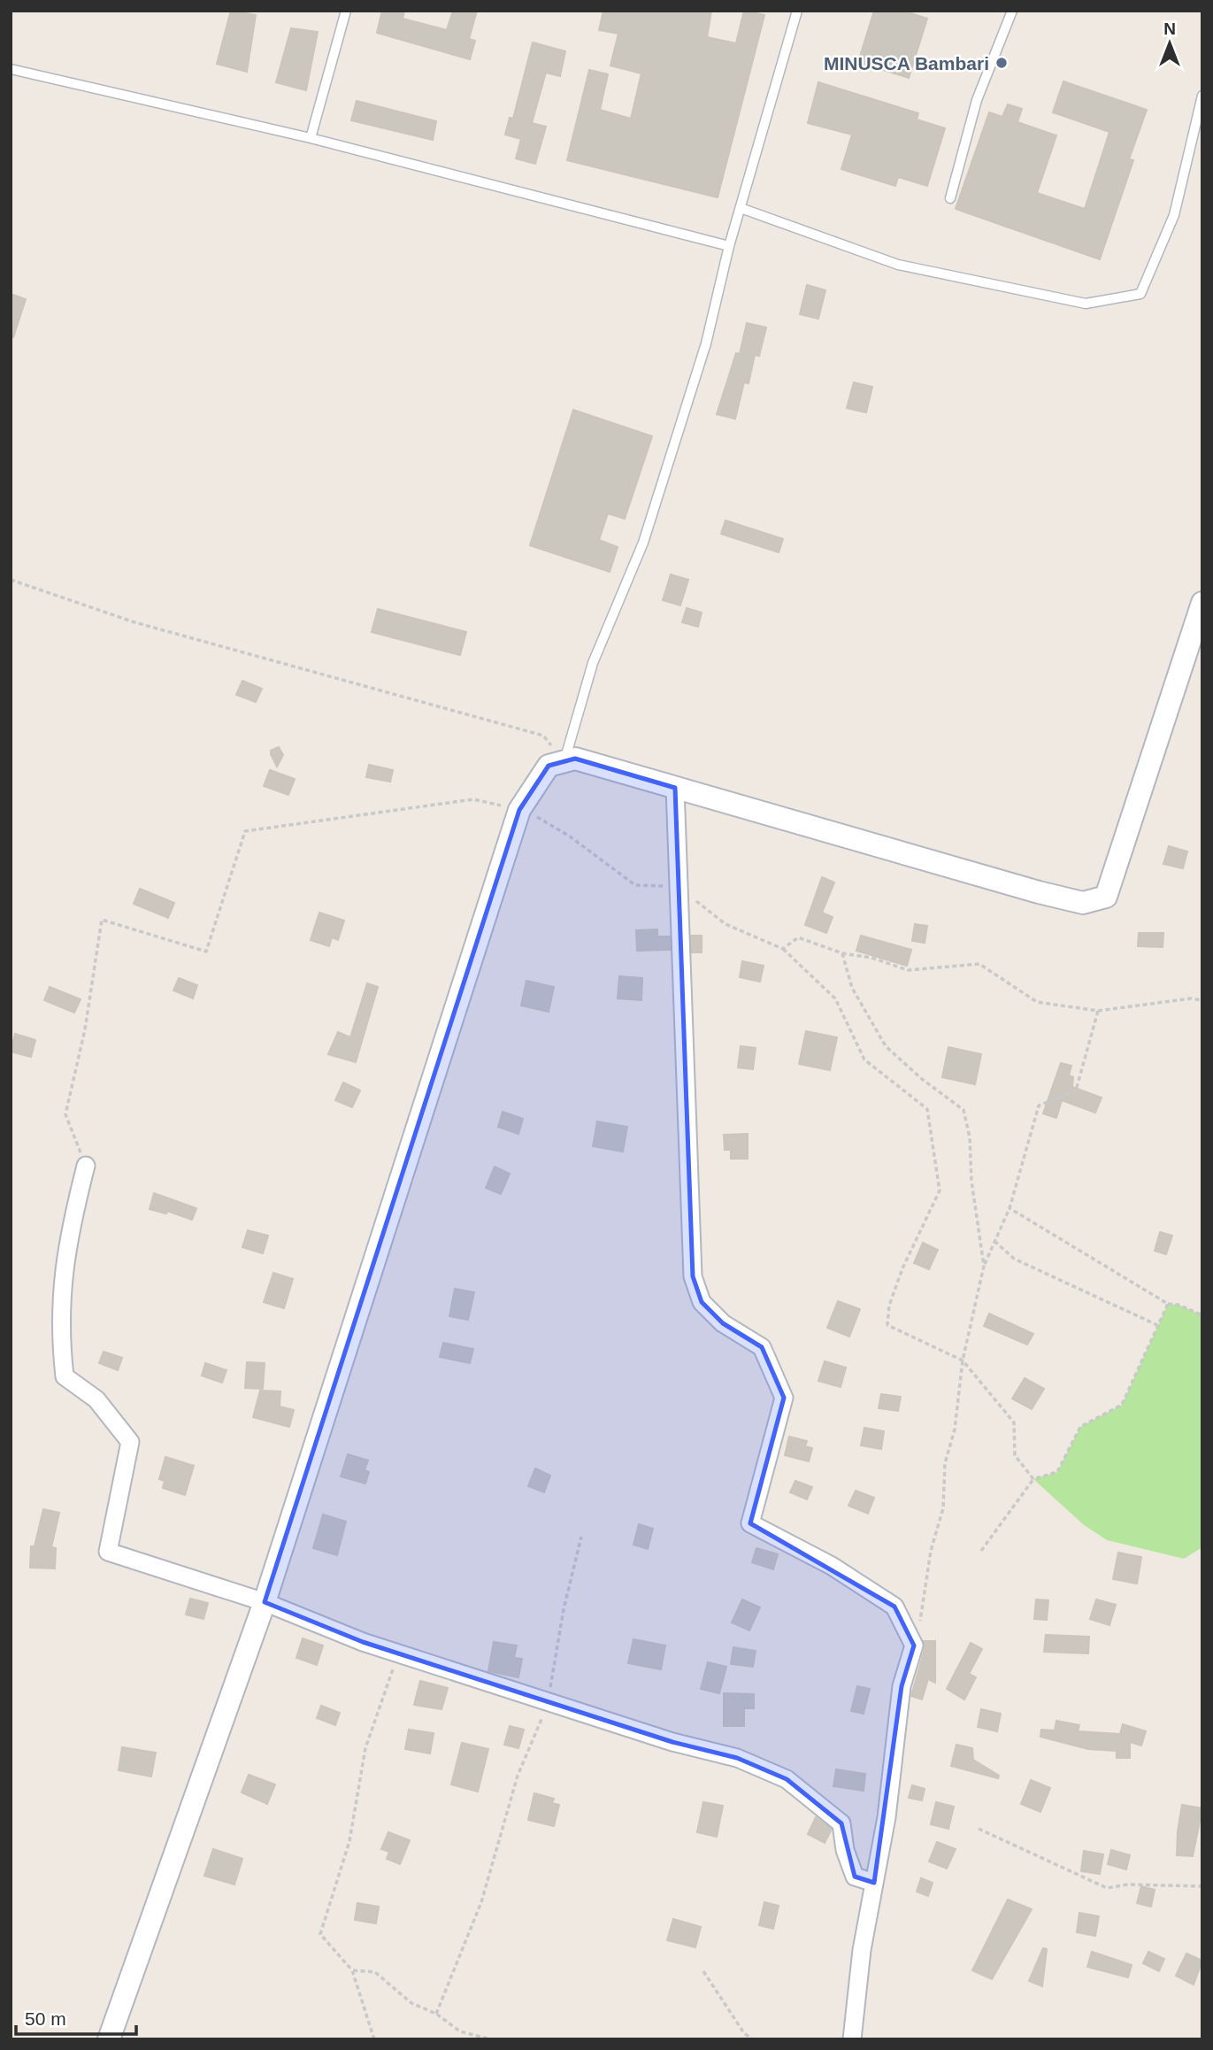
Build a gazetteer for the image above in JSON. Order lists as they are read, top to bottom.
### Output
{
  "places": ["MINUSCA Bambari"],
  "scale_bar": "50 m",
  "north": "top"
}
